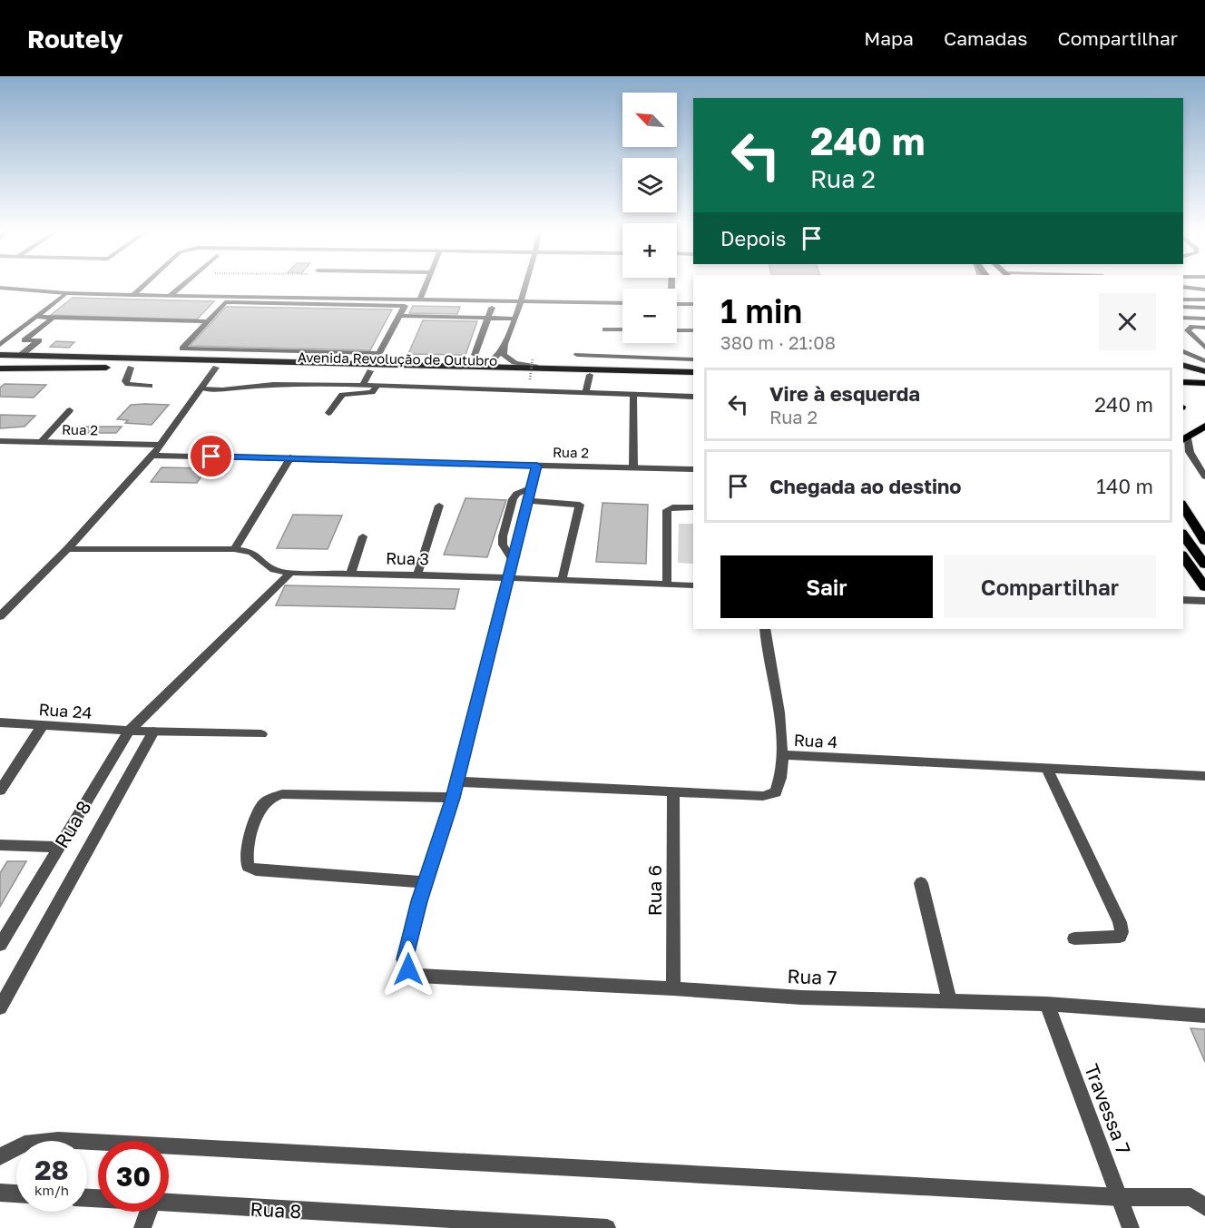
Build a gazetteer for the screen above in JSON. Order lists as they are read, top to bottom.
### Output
{
  "streets": {
    "main road": ["Avenida Revolução de Outubro"],
    "street": [
      "Rua 2",
      "Rua 3",
      "Rua 24",
      "Rua 4",
      "Rua 8",
      "Rua 6",
      "Rua 7",
      "Travessa 7"
    ]
  },
  "crossings": [
    ["Rua 3", "Rua 8"],
    ["Rua 24", "Rua 8"],
    ["Rua 4", "Rua 6"],
    ["Rua 6", "Rua 7"],
    ["Rua 7", "Travessa 7"]
  ],
  "north": "top left",
  "page": {
    "header": "Routely",
    "nav": ["Mapa", "Camadas", "Compartilhar"],
    "map_buttons": ["+", "−"],
    "turn": ["240 m", "Rua 2"],
    "then": "Depois",
    "heading": ["1 min", "380 m · 21:08"],
    "list": [
      {
        "name": "Vire à esquerda",
        "note": "Rua 2",
        "value": "240 m"
      },
      {
        "name": "Chegada ao destino",
        "value": "140 m"
      }
    ],
    "buttons": ["Sair", "Compartilhar"],
    "speed": "28 km/h",
    "limit": "30"
  }
}
